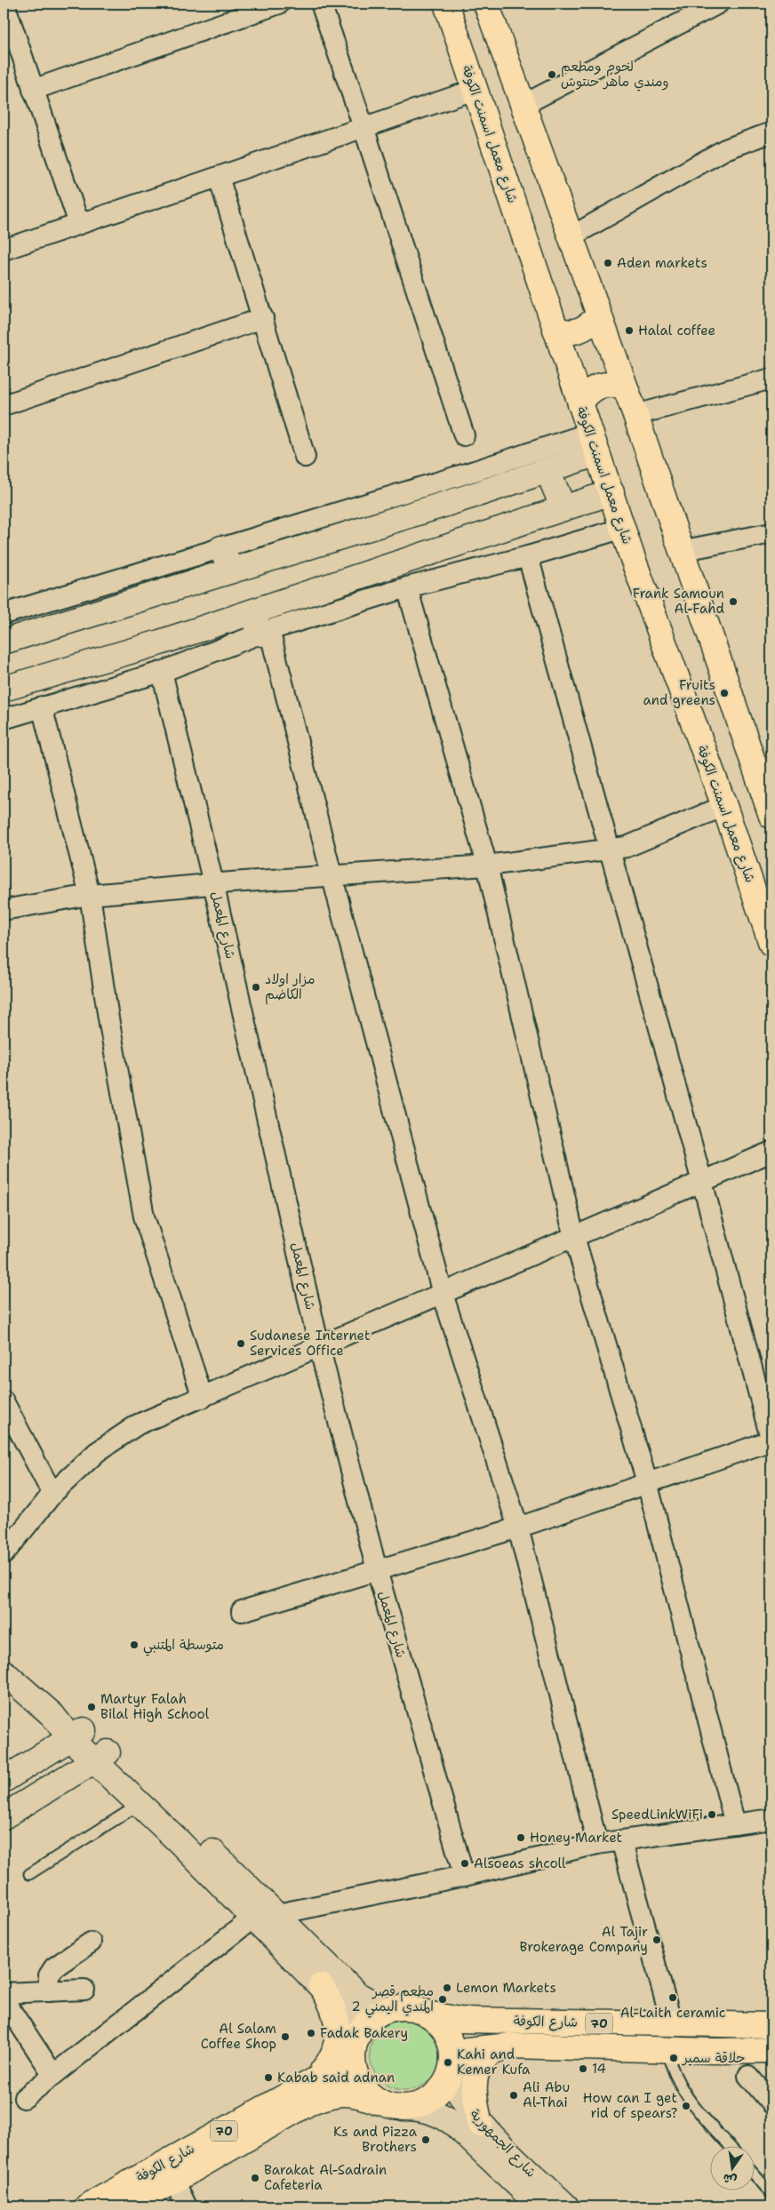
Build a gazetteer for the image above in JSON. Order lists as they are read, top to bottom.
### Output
{
  "streets": {
    "main road": ["شارع معمل اسمنت الكوفة", "شارع الكوفة", "70"],
    "street": ["شارع المعمل", "شارع الجمهورية"]
  },
  "crossings": [
    ["شارع الكوفة", "70"],
    ["شارع الكوفة", "شارع الجمهورية"],
    ["70", "شارع الجمهورية"]
  ],
  "places": [
    "لحوم ومطعم ومندي ماهر حنتوش",
    "Aden markets",
    "Halal coffee",
    "Frank Samoun Al-Fahd",
    "Fruits and greens",
    "مزار اولاد الكاضم",
    "Sudanese Internet Services Office",
    "متوسطة المتنبي",
    "Martyr Falah Bilal High School",
    "SpeedLinkWiFi",
    "Honey Market",
    "Alsoeas shcoll",
    "Al Tajir Brokerage Company",
    "Lemon Markets",
    "Al-Laith ceramic",
    "مطعم قصر المندي اليمني 2",
    "Fadak Bakery",
    "Al Salam Coffee Shop",
    "حلاقة سمير",
    "Kahi and Kemer Kufa",
    "14",
    "Kabab said adnan",
    "Ali Abu Al-Thai",
    "How can I get rid of spears?",
    "Ks and Pizza Brothers",
    "Barakat Al-Sadrain Cafeteria"
  ],
  "north": "bottom"
}
